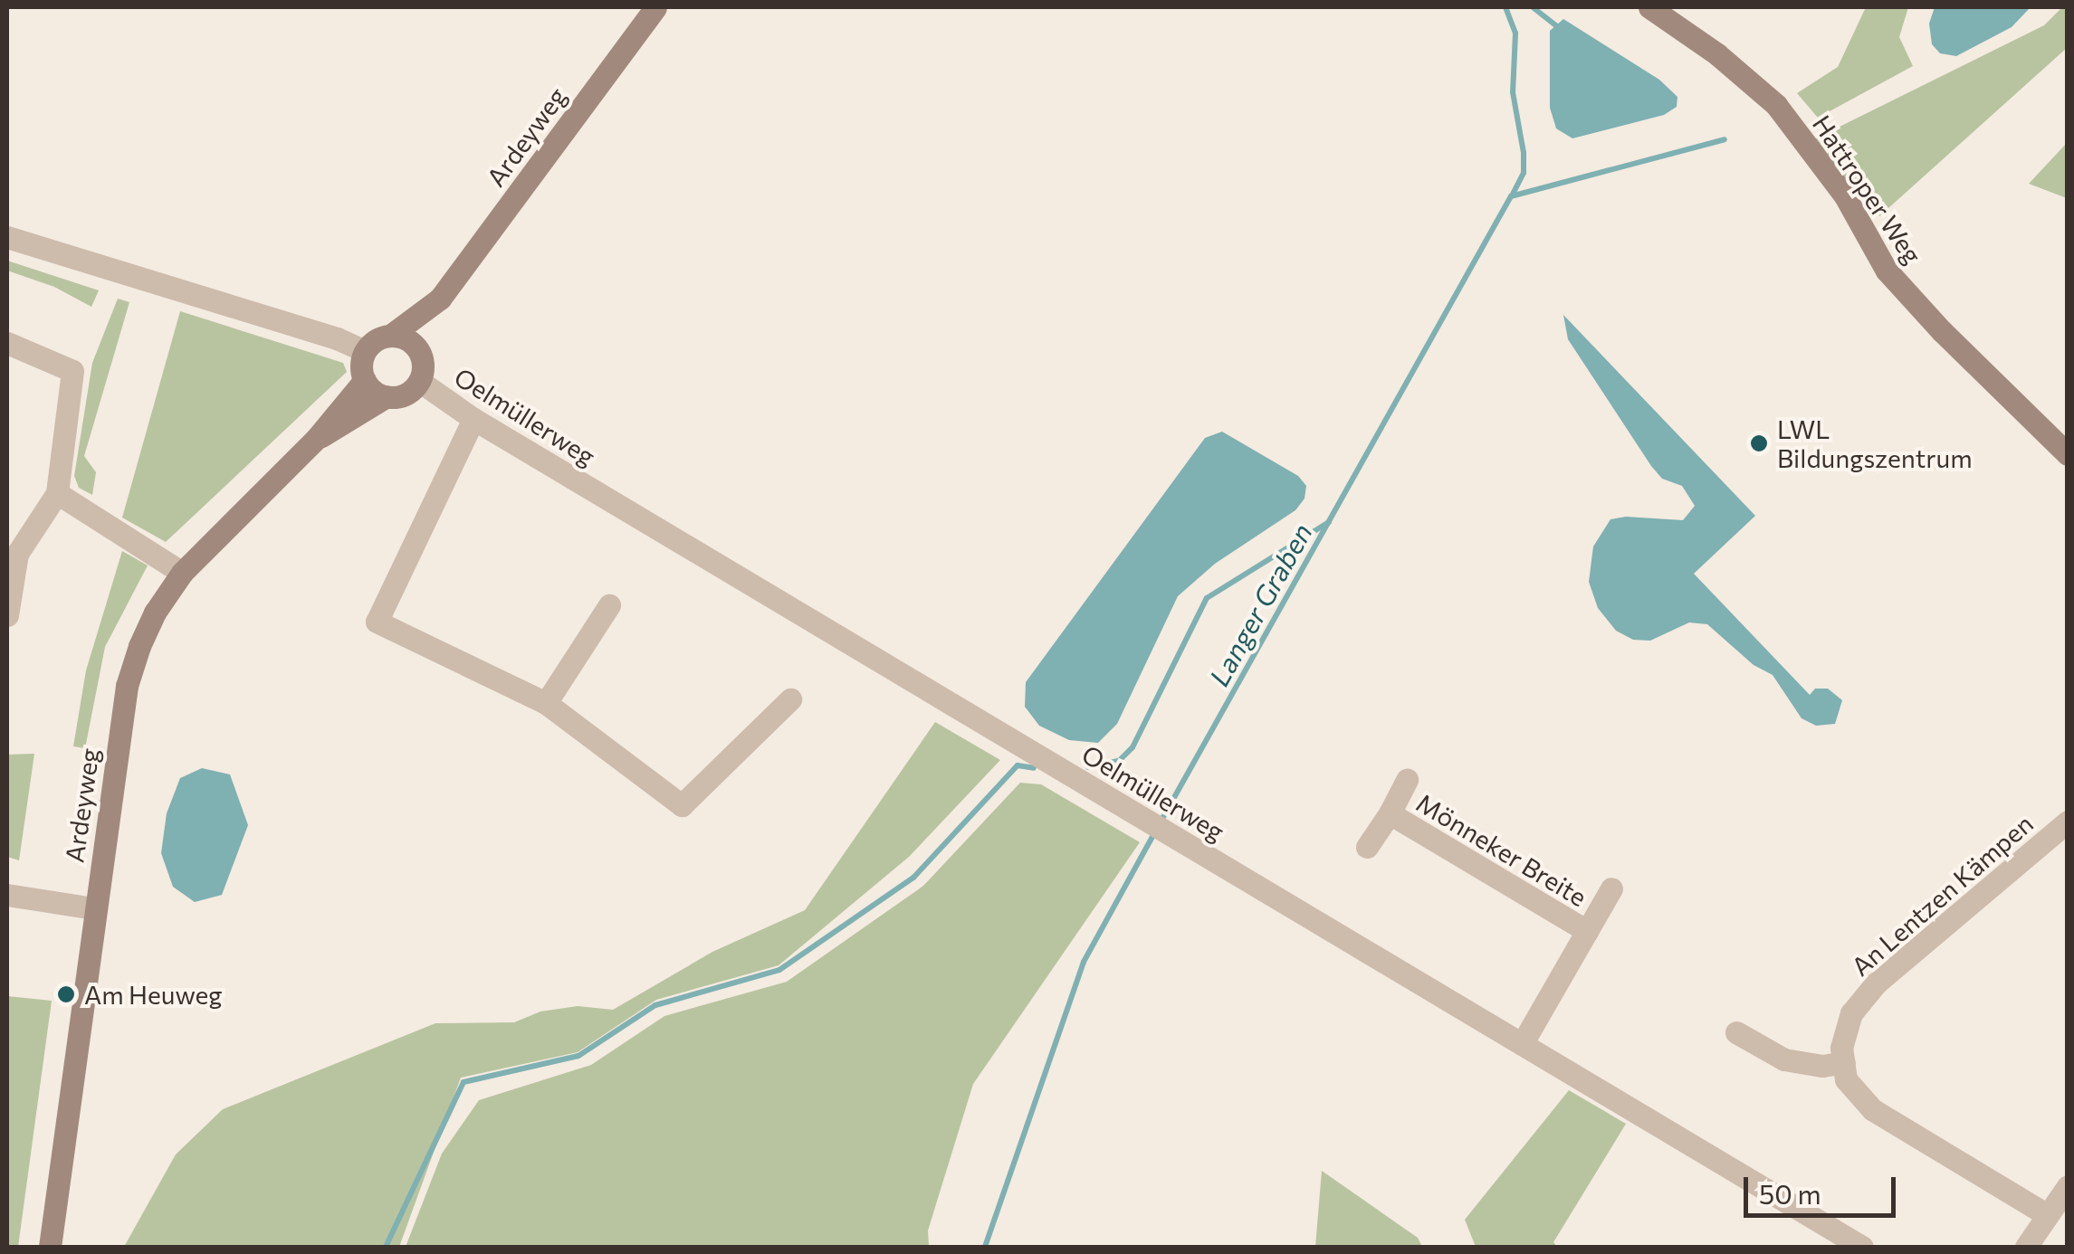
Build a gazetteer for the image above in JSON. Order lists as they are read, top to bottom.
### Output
{
  "streets": {
    "main road": ["Ardeyweg", "Hattroper Weg", "Oelmüllerweg"],
    "street": ["Mönneker Breite", "An Lentzen Kämpen"]
  },
  "crossings": [
    ["Ardeyweg", "Oelmüllerweg"],
    ["Oelmüllerweg", "Mönneker Breite"]
  ],
  "water": ["Langer Graben"],
  "places": ["LWL Bildungszentrum", "Am Heuweg"],
  "scale_bar": "50 m"
}
